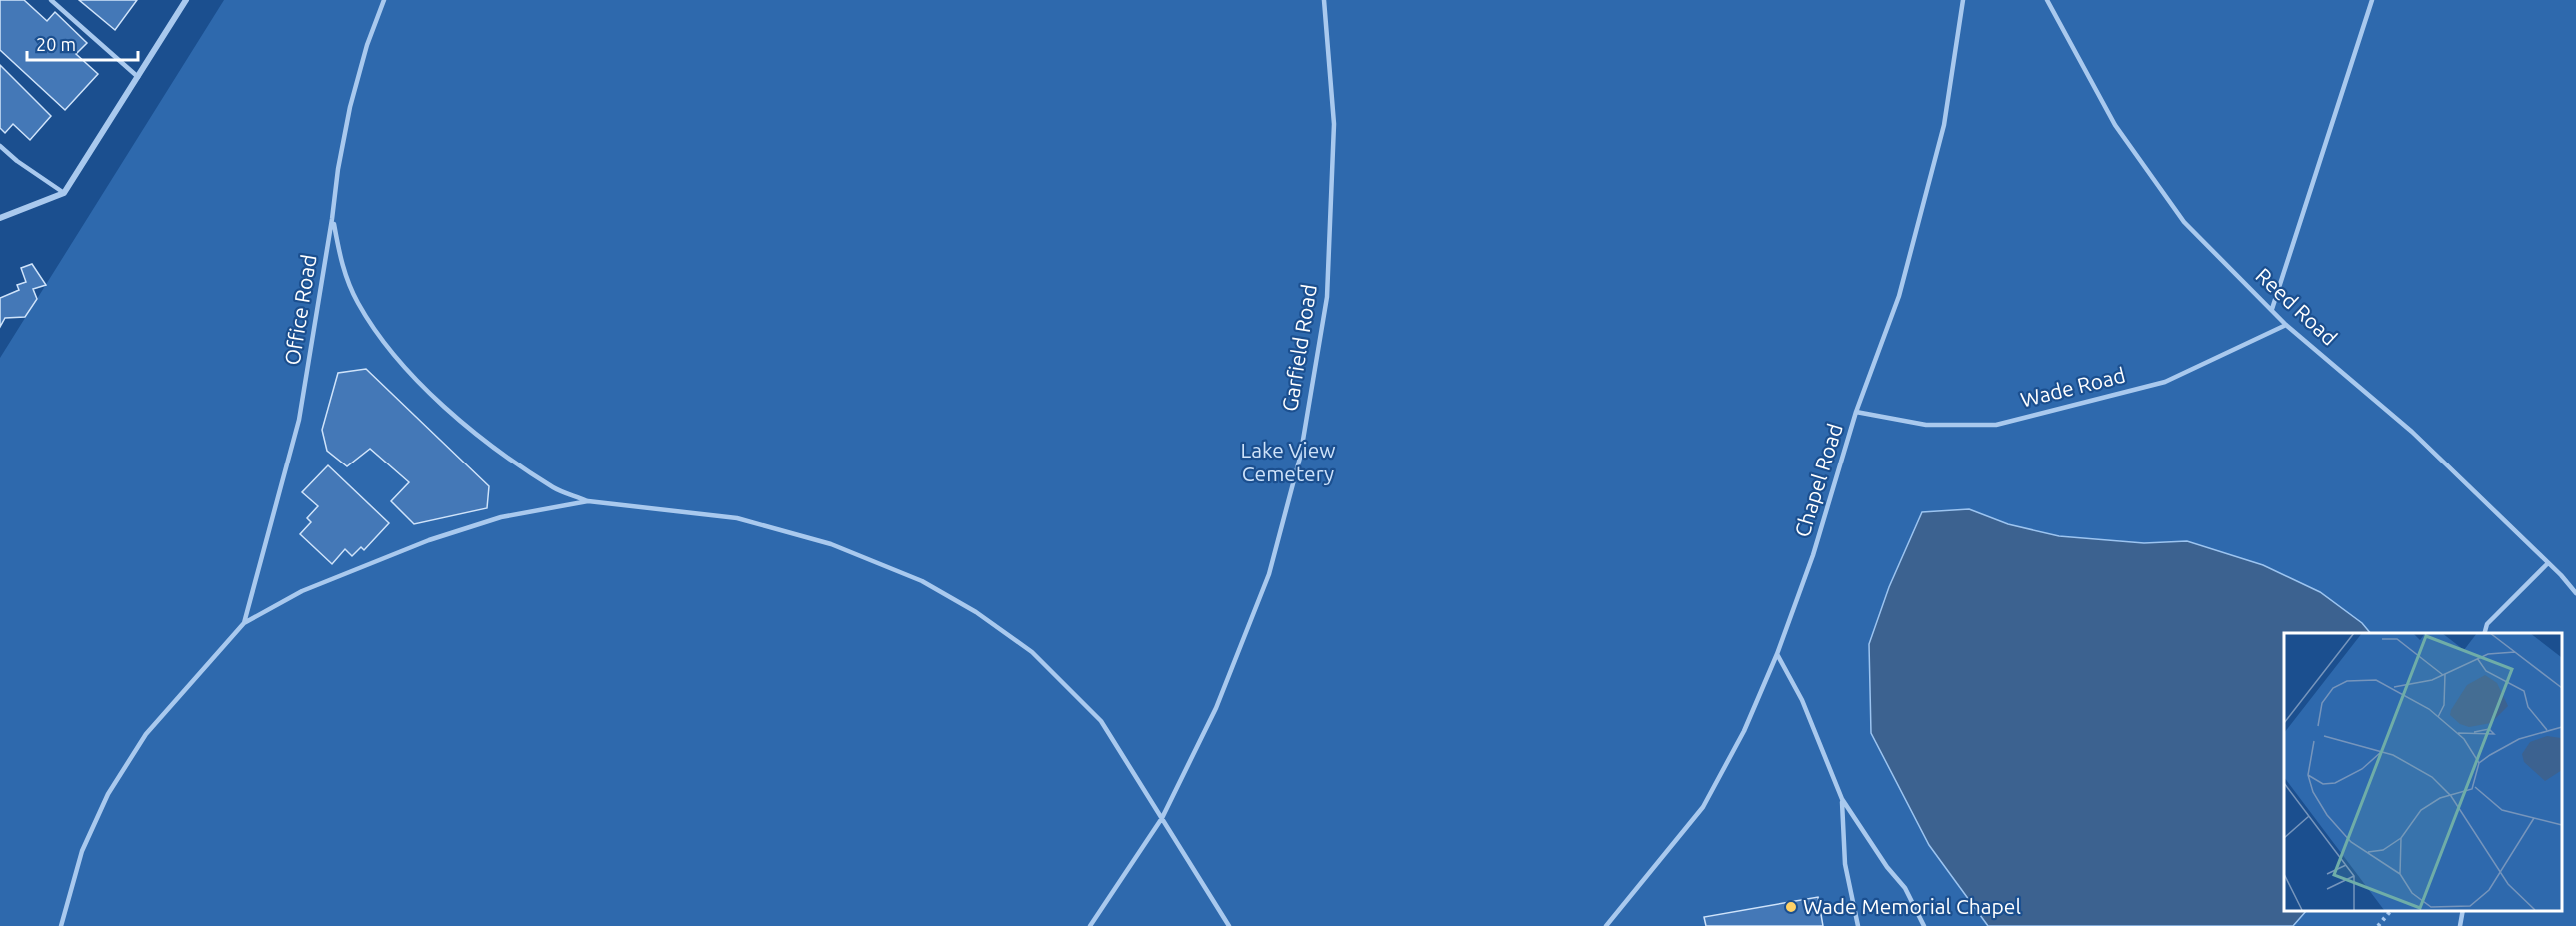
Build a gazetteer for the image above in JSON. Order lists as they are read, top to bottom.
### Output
{
  "streets": {
    "lane": [
      "Reed Road",
      "Office Road",
      "Garfield Road",
      "Wade Road",
      "Chapel Road"
    ]
  },
  "crossings": [
    ["Reed Road", "Wade Road"],
    ["Wade Road", "Chapel Road"]
  ],
  "parks": ["Lake View Cemetery"],
  "places": ["Wade Memorial Chapel"],
  "scale_bar": "20 m"
}
